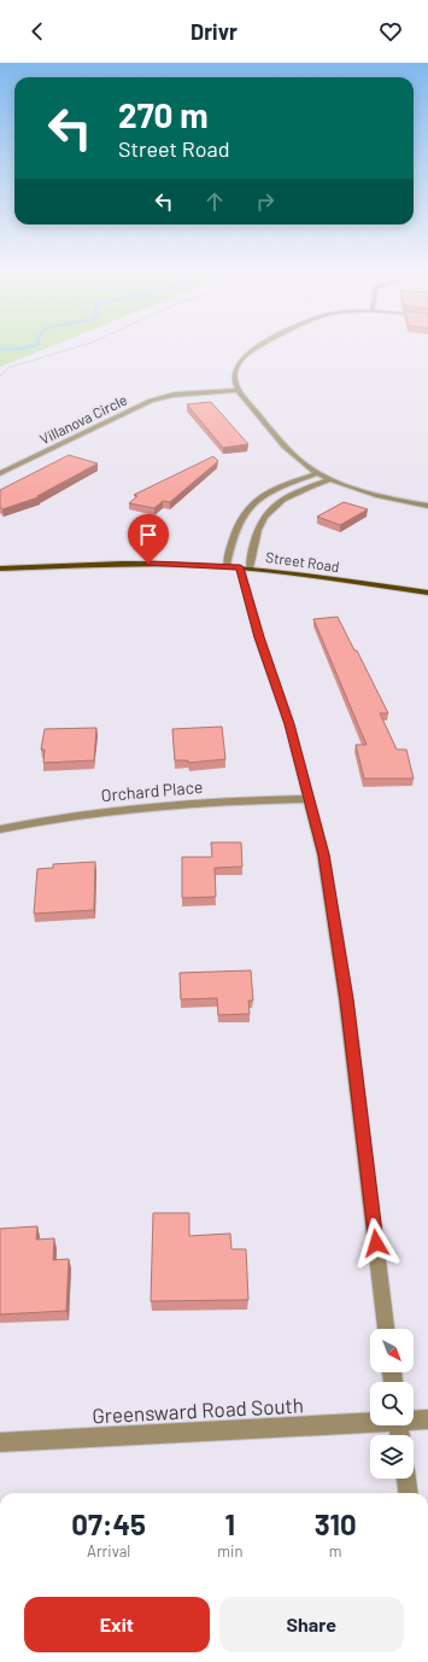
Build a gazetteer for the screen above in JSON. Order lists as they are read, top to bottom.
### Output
{
  "streets": {
    "main road": ["Street Road"],
    "street": ["Villanova Circle", "Orchard Place", "Greensward Road South"]
  },
  "north": "bottom right",
  "page": {
    "header": "Drivr",
    "turn": ["270 m", "Street Road"],
    "eta": [
      "07:45",
      "Arrival",
      "1",
      "min",
      "310",
      "m"
    ],
    "buttons": ["Exit", "Share"]
  }
}
